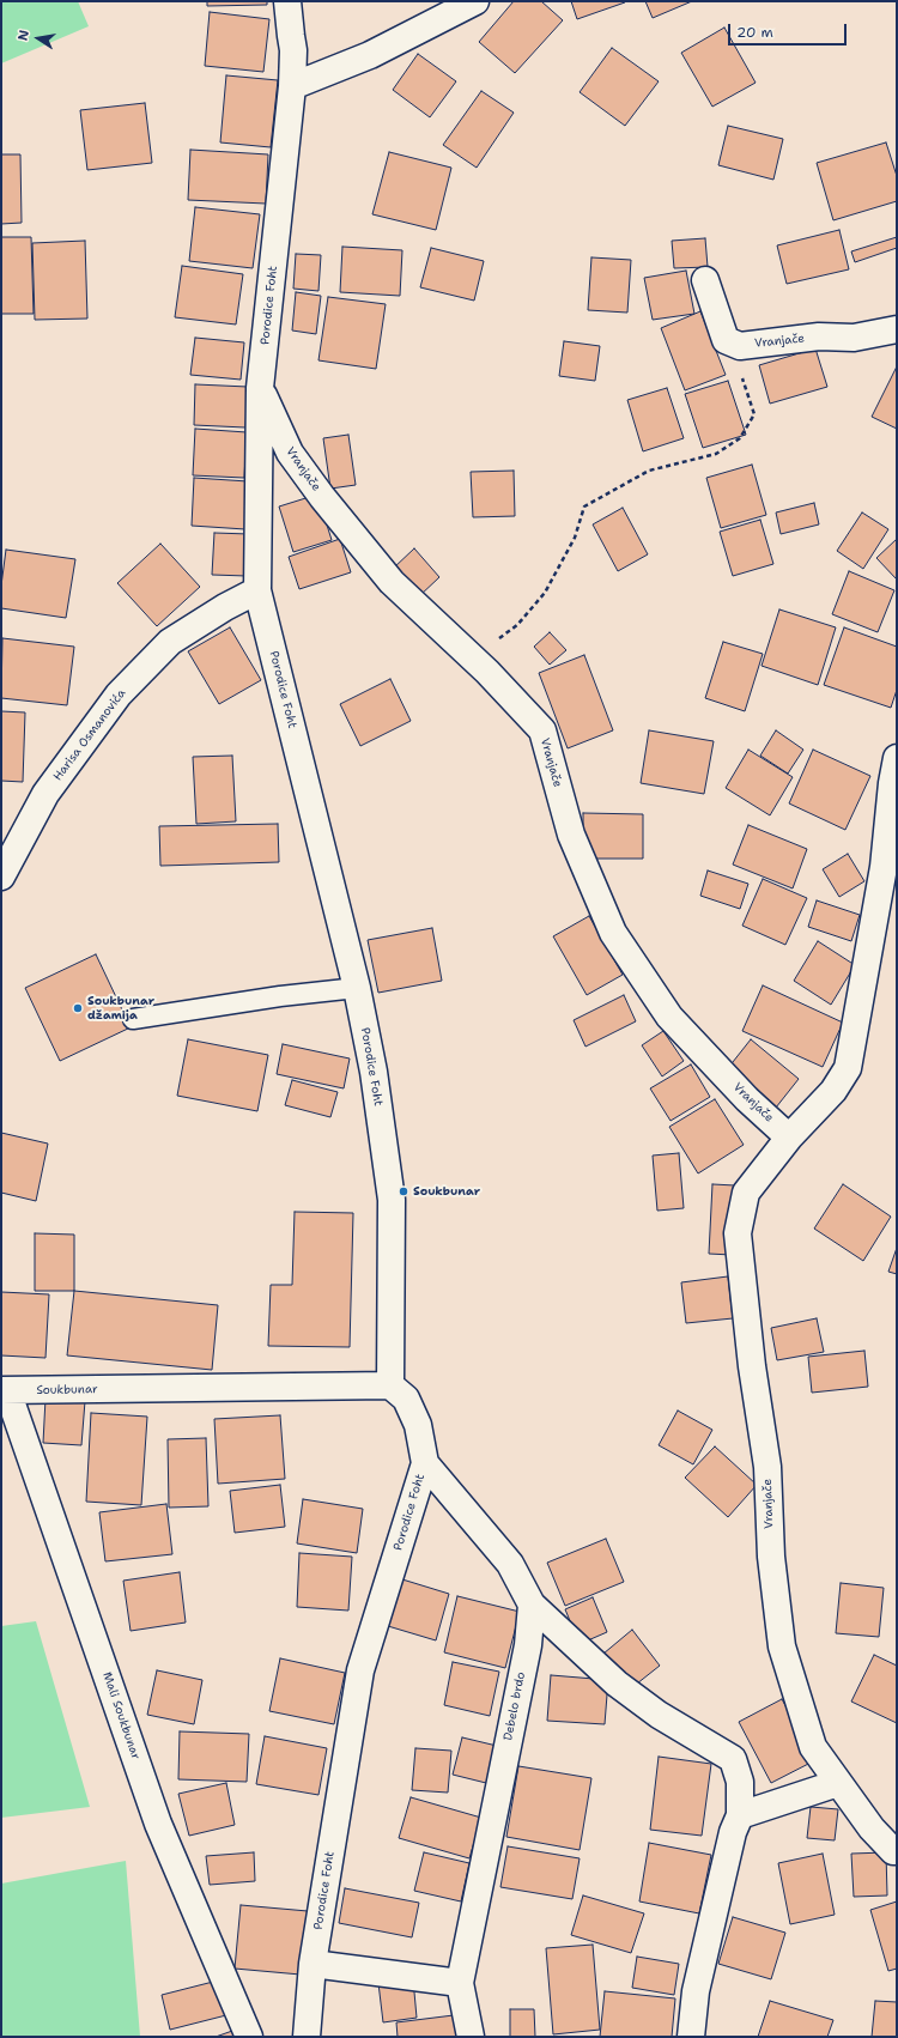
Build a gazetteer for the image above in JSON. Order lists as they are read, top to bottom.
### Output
{
  "streets": {
    "street": [
      "Porodice Foht",
      "Vranjače",
      "Harisa Osmanovića",
      "Soukbunar",
      "Debelo brdo",
      "Mali Soukbunar"
    ]
  },
  "crossings": [
    ["Porodice Foht", "Vranjače"],
    ["Porodice Foht", "Harisa Osmanovića"],
    ["Porodice Foht", "Soukbunar"],
    ["Soukbunar", "Mali Soukbunar"]
  ],
  "places": ["Soukbunar džamija", "Soukbunar"],
  "scale_bar": "20 m",
  "north": "left"
}
